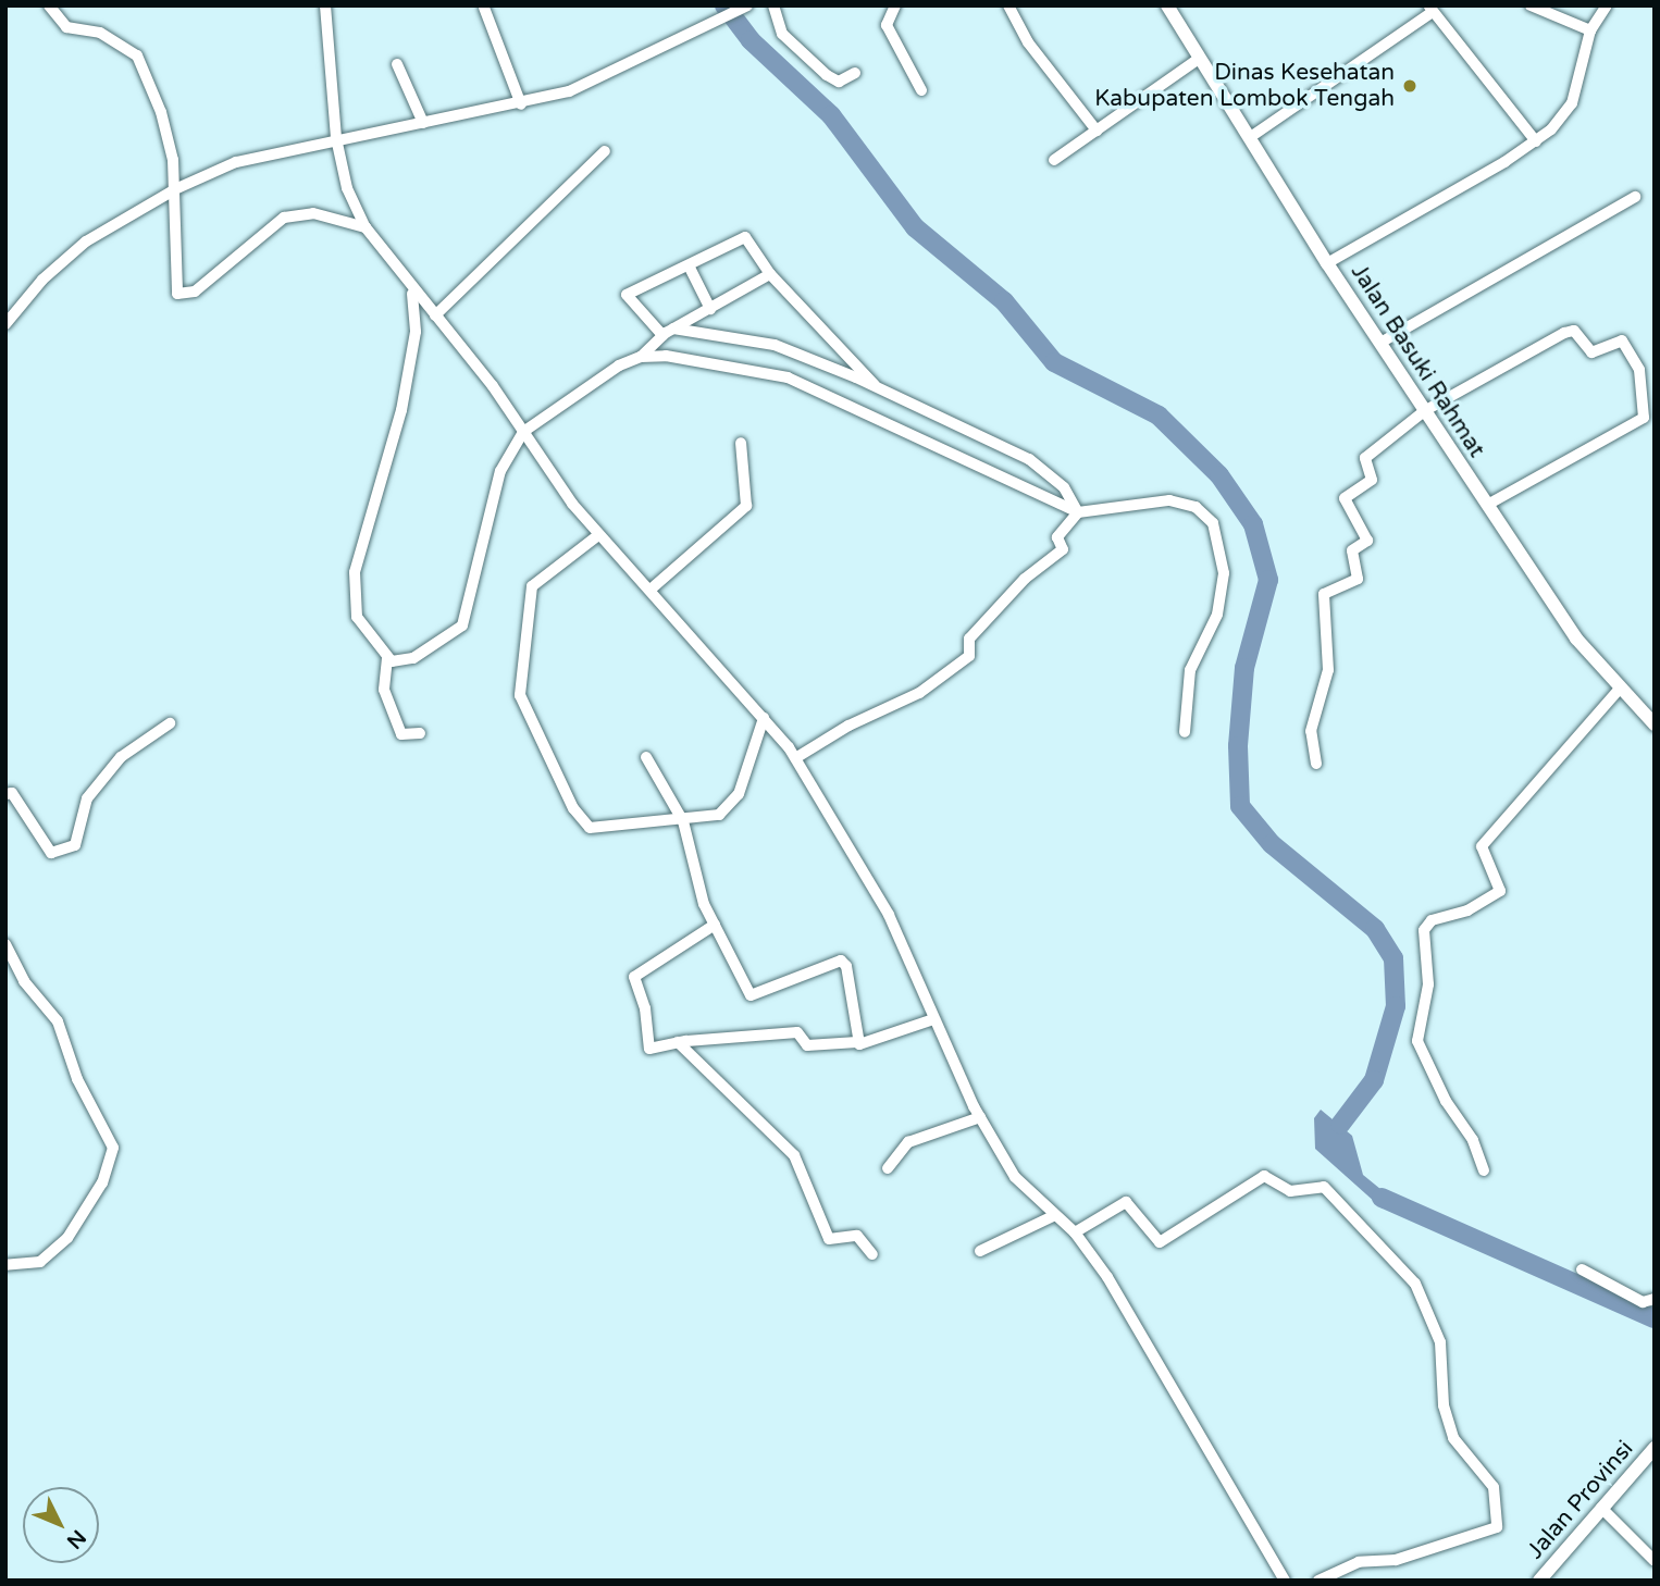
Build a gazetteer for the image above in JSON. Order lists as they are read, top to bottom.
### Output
{
  "streets": {
    "main road": ["Jalan Basuki Rahmat", "Jalan Provinsi"]
  },
  "places": ["Dinas Kesehatan Kabupaten Lombok Tengah"],
  "north": "bottom right"
}
